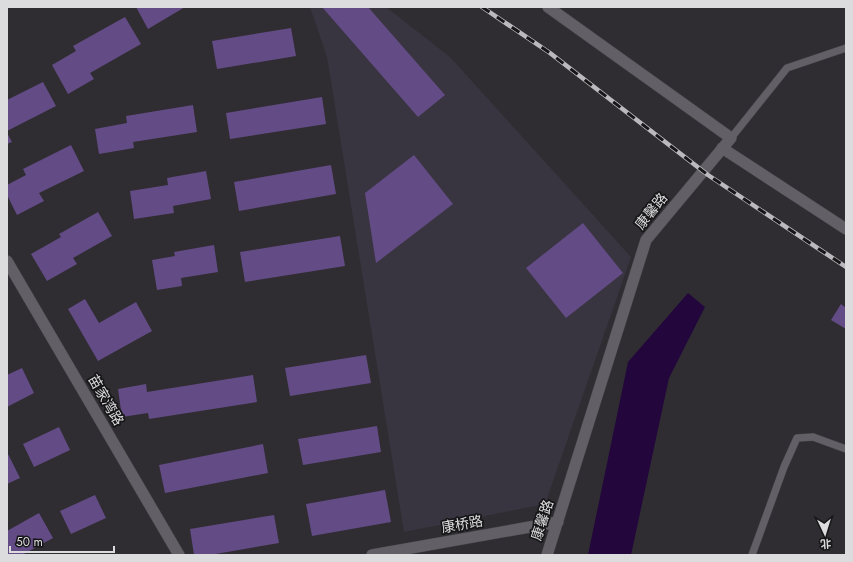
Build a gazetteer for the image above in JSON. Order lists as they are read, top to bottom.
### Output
{
  "streets": {
    "street": ["康馨路", "苗家湾路", "康桥路"]
  },
  "crossings": [
    ["康馨路", "康桥路"]
  ],
  "scale_bar": "50 m",
  "north": "bottom"
}
